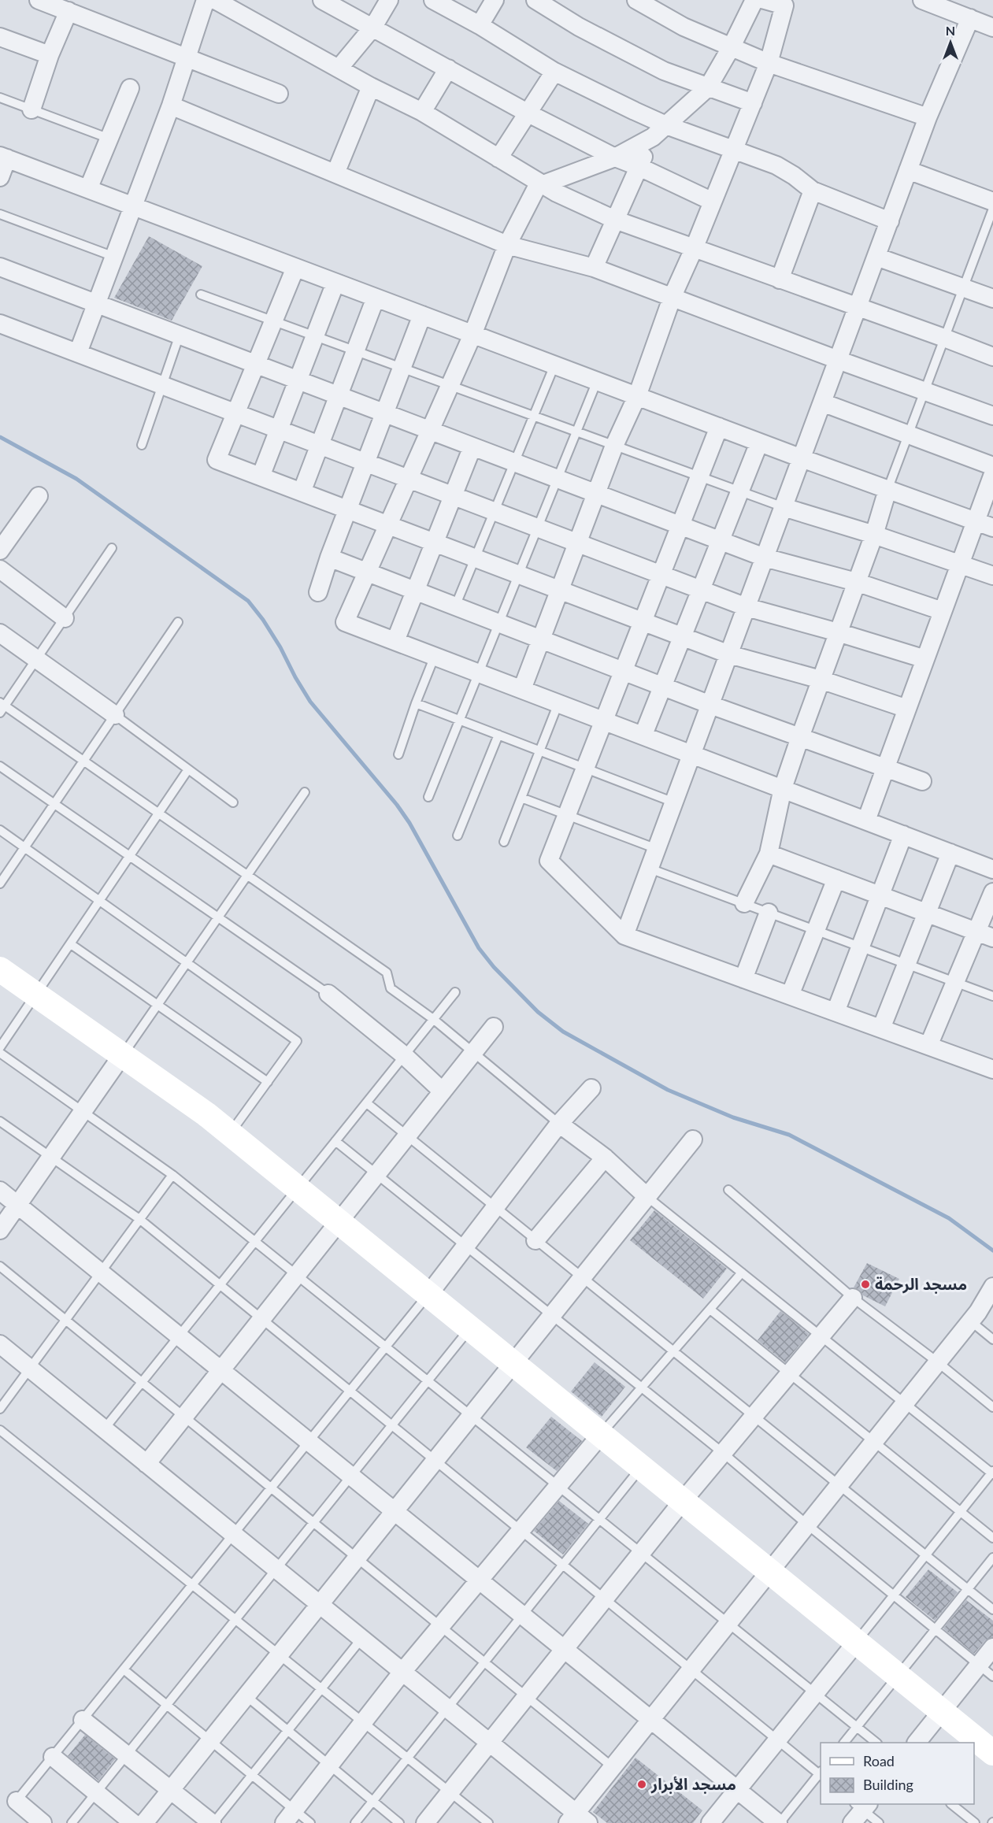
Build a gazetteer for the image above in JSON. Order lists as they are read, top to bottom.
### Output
{
  "places": ["مسجد الرحمة", "مسجد الأبرار"],
  "legend": ["Road", "Building"],
  "north": "top"
}
